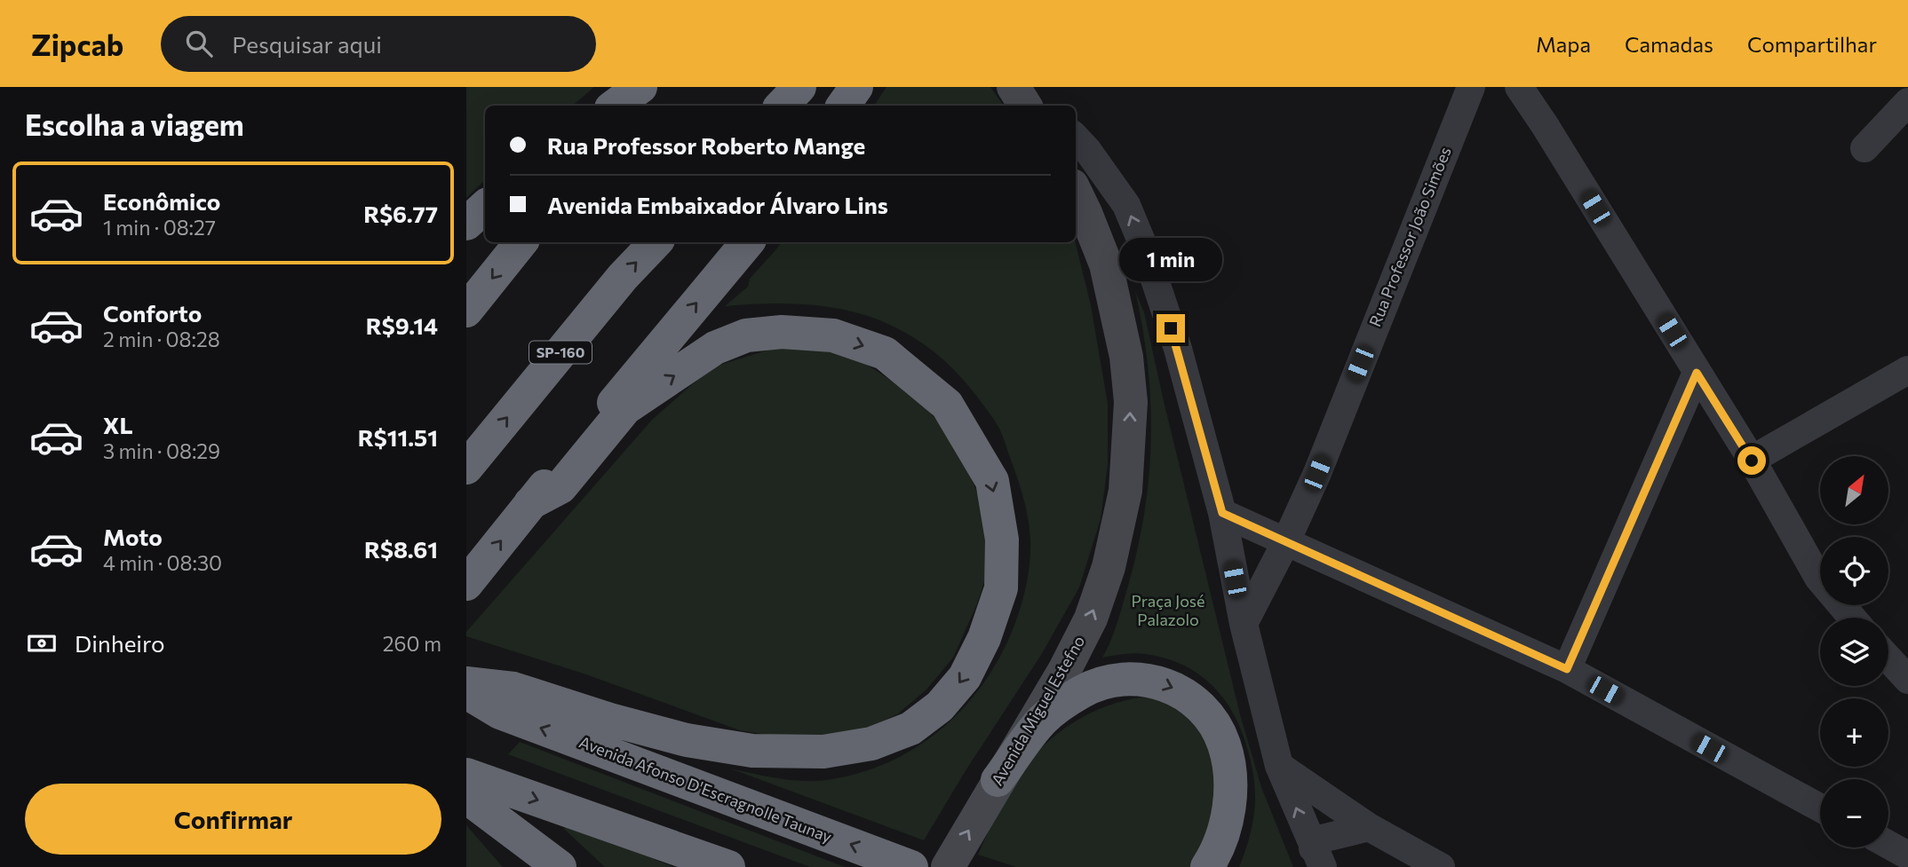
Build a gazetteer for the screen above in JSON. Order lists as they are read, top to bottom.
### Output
{
  "streets": {
    "highway": ["SP-160", "Avenida Afonso D'Escragnolle Taunay"],
    "main road": ["Avenida Miguel Estefno"],
    "street": ["Rua Professor João Simões"]
  },
  "one_way": ["Avenida Miguel Estefno"],
  "parks": ["Praça José Palazolo"],
  "north": "top right",
  "page": {
    "header": "Zipcab",
    "search": "Pesquisar aqui",
    "nav": ["Mapa", "Camadas", "Compartilhar"],
    "heading": "Escolha a viagem",
    "banner": ["Rua Professor Roberto Mange", "Avenida Embaixador Álvaro Lins"],
    "list": [
      {
        "name": "Econômico",
        "note": "1 min · 08:27",
        "value": "R$6.77"
      },
      {
        "name": "Conforto",
        "note": "2 min · 08:28",
        "value": "R$9.14"
      },
      {
        "name": "XL",
        "note": "3 min · 08:29",
        "value": "R$11.51"
      },
      {
        "name": "Moto",
        "note": "4 min · 08:30",
        "value": "R$8.61"
      }
    ],
    "bubble": "1 min",
    "map_buttons": ["+", "−"],
    "pay": ["Dinheiro", "260 m"],
    "buttons": "Confirmar"
  }
}
